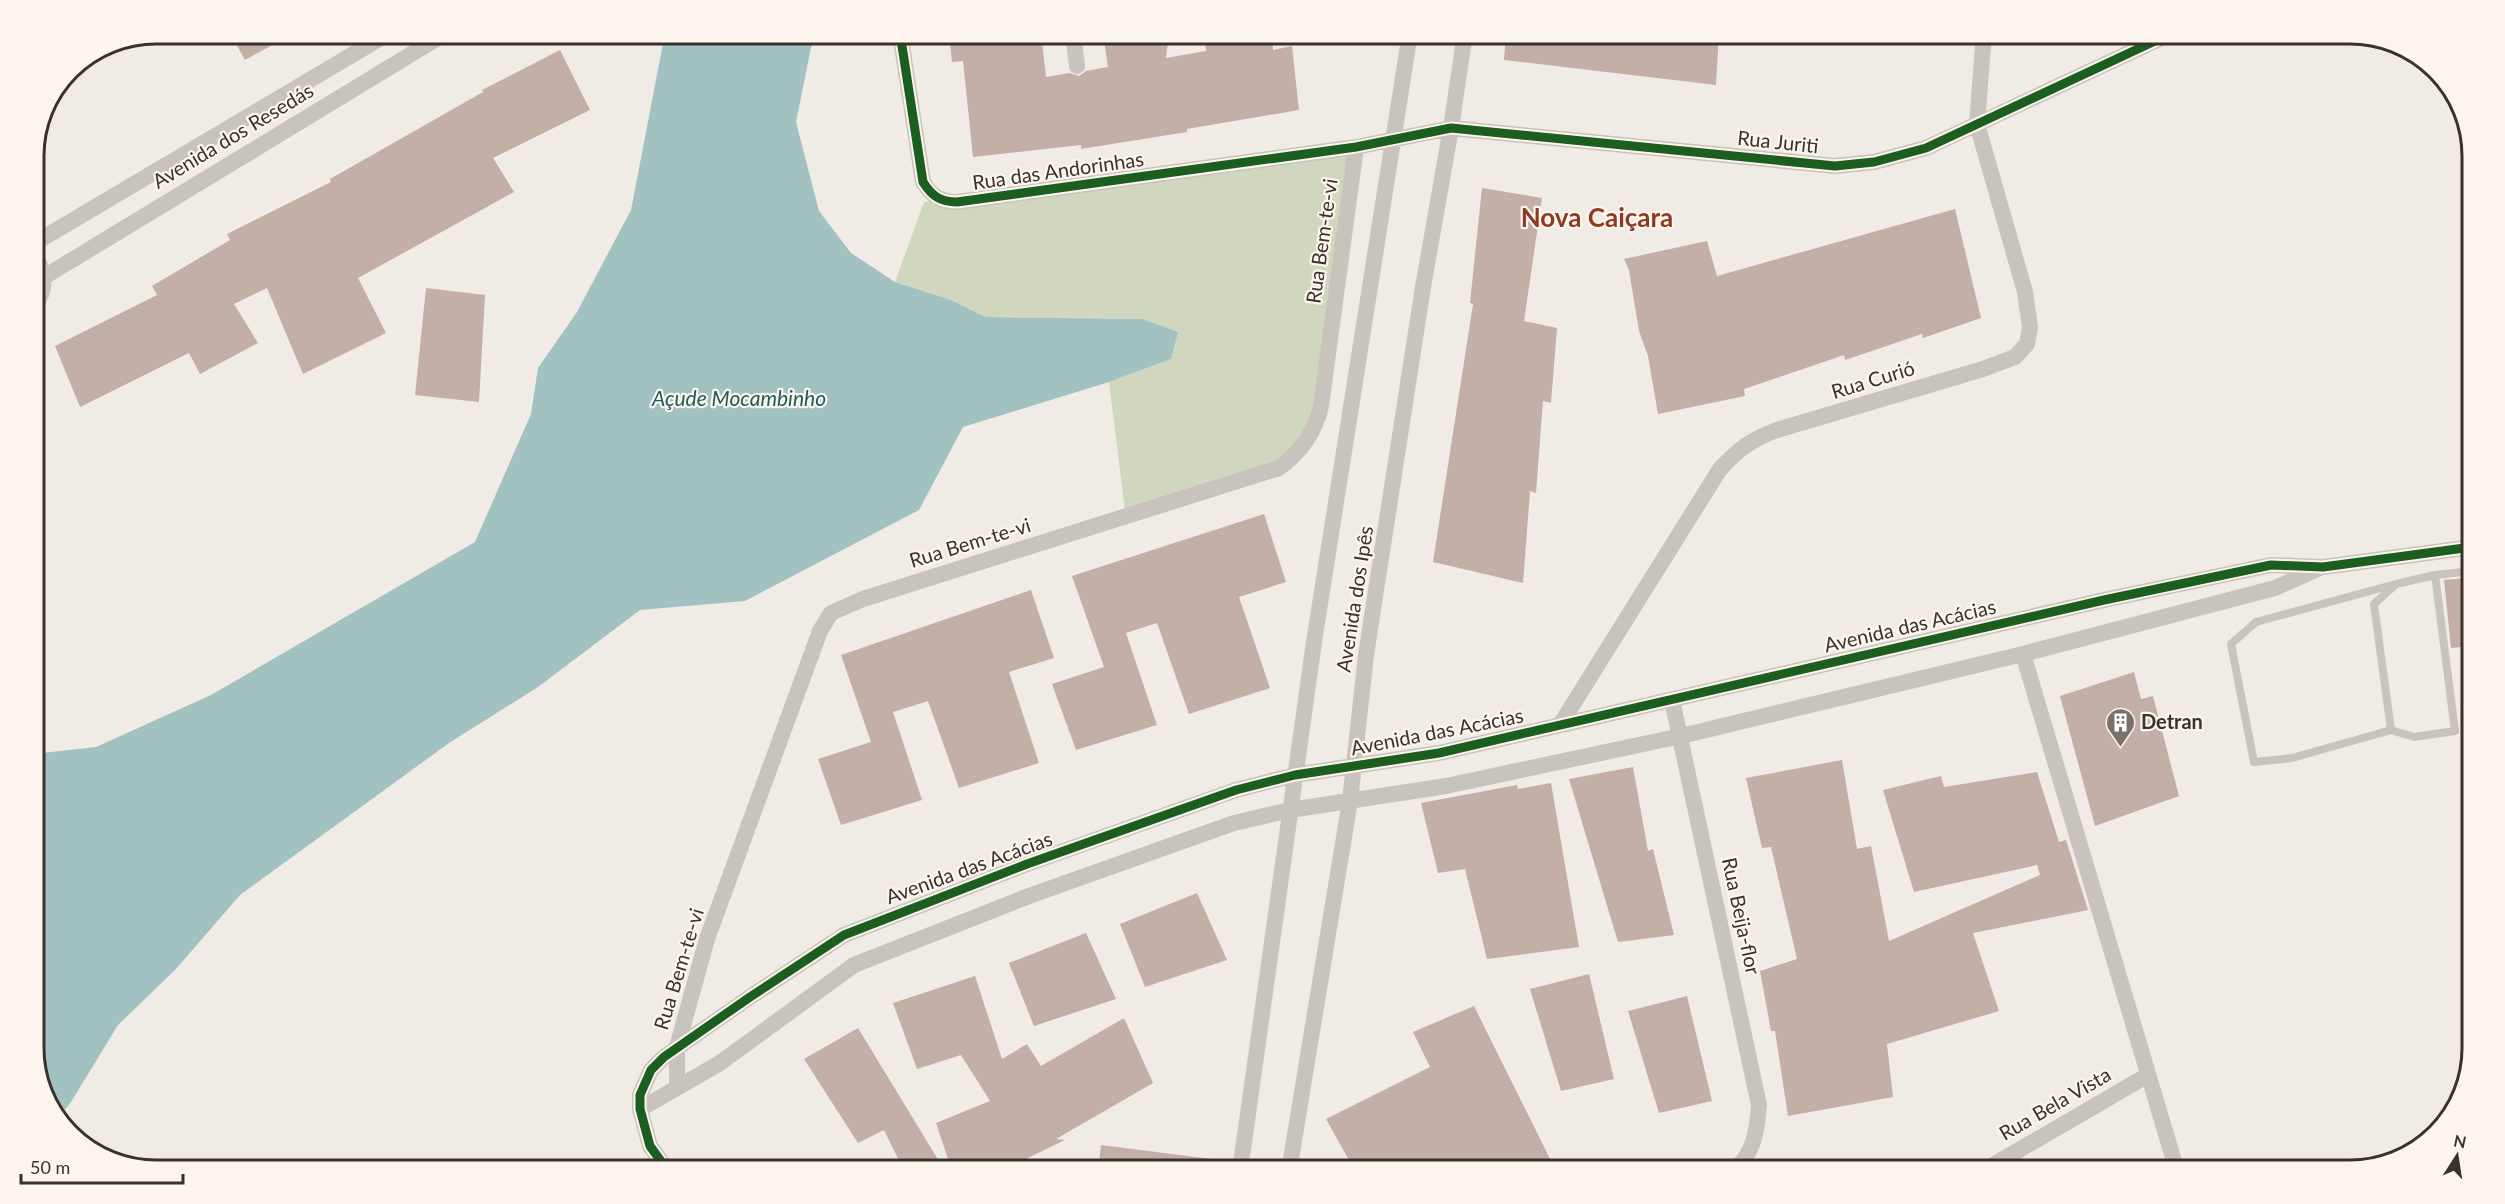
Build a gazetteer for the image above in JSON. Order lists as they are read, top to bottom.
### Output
{
  "streets": {
    "street": [
      "Avenida dos Resedás",
      "Rua Juriti",
      "Rua das Andorinhas",
      "Rua Bem-te-vi",
      "Rua Curió",
      "Avenida dos Ipês",
      "Avenida das Acácias",
      "Rua Beija-flor",
      "Rua Bela Vista"
    ]
  },
  "crossings": [
    ["Rua Juriti", "Rua das Andorinhas"],
    ["Rua Juriti", "Rua Bem-te-vi"],
    ["Rua Juriti", "Rua Curió"],
    ["Rua Juriti", "Avenida dos Ipês"],
    ["Rua das Andorinhas", "Rua Bem-te-vi"],
    ["Rua Bem-te-vi", "Avenida das Acácias"],
    ["Rua Curió", "Avenida das Acácias"],
    ["Avenida dos Ipês", "Avenida das Acácias"],
    ["Avenida das Acácias", "Rua Beija-flor"]
  ],
  "districts": ["Nova Caiçara"],
  "water": ["Açude Mocambinho"],
  "places": {
    "building": ["Detran"]
  },
  "scale_bar": "50 m",
  "north": "top"
}
